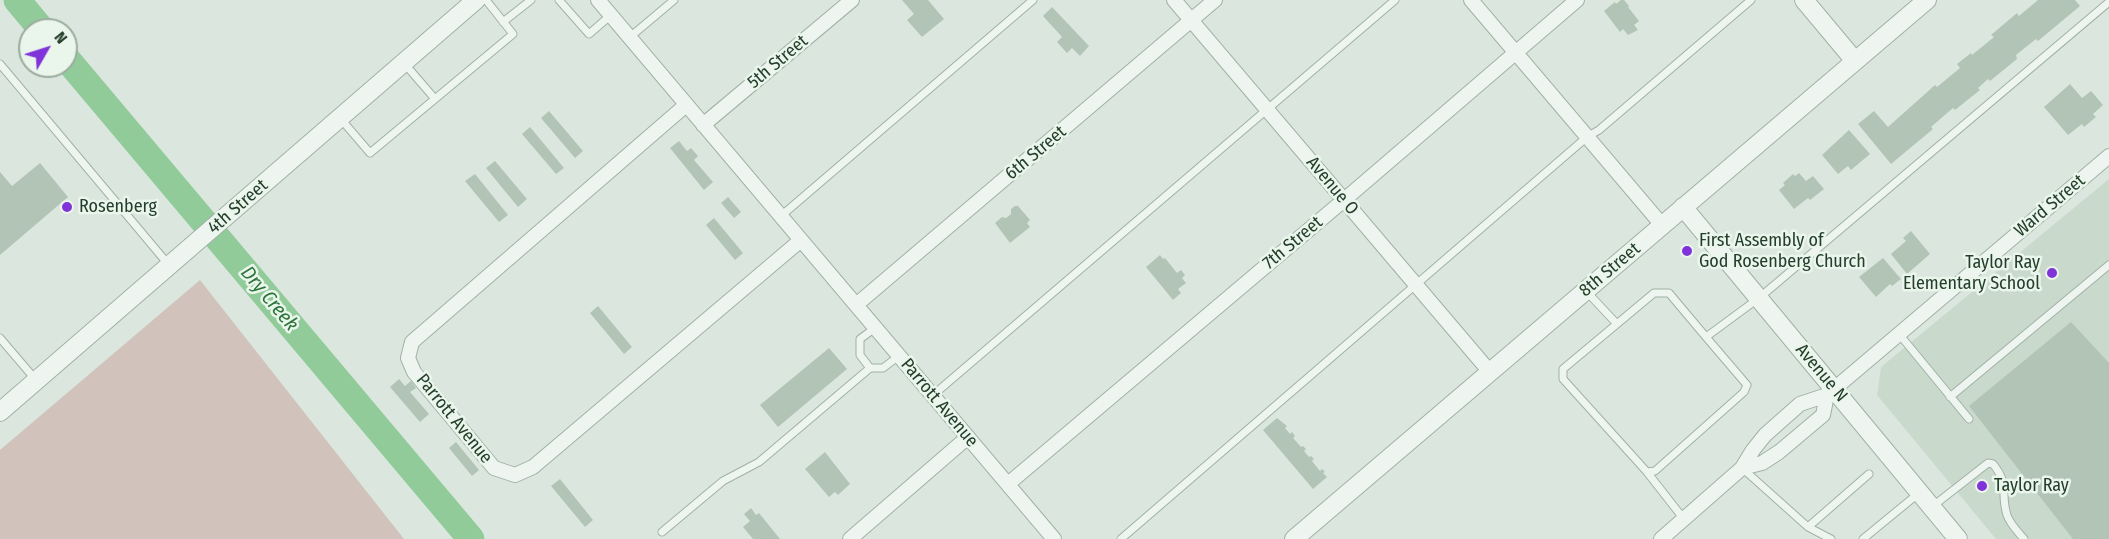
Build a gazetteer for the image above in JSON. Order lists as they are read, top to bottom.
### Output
{
  "streets": {
    "street": [
      "5th Street",
      "6th Street",
      "Avenue O",
      "Ward Street",
      "4th Street",
      "7th Street",
      "8th Street",
      "Avenue N",
      "Parrott Avenue"
    ]
  },
  "crossings": [
    ["5th Street", "Parrott Avenue"],
    ["6th Street", "Avenue O"],
    ["6th Street", "Parrott Avenue"],
    ["Avenue O", "7th Street"],
    ["Avenue O", "8th Street"],
    ["Ward Street", "Avenue N"],
    ["7th Street", "Parrott Avenue"],
    ["8th Street", "Avenue N"]
  ],
  "water": ["Dry Creek"],
  "places": [
    "Rosenberg",
    "First Assembly of God Rosenberg Church",
    "Taylor Ray Elementary School",
    "Taylor Ray"
  ],
  "north": "top right"
}
